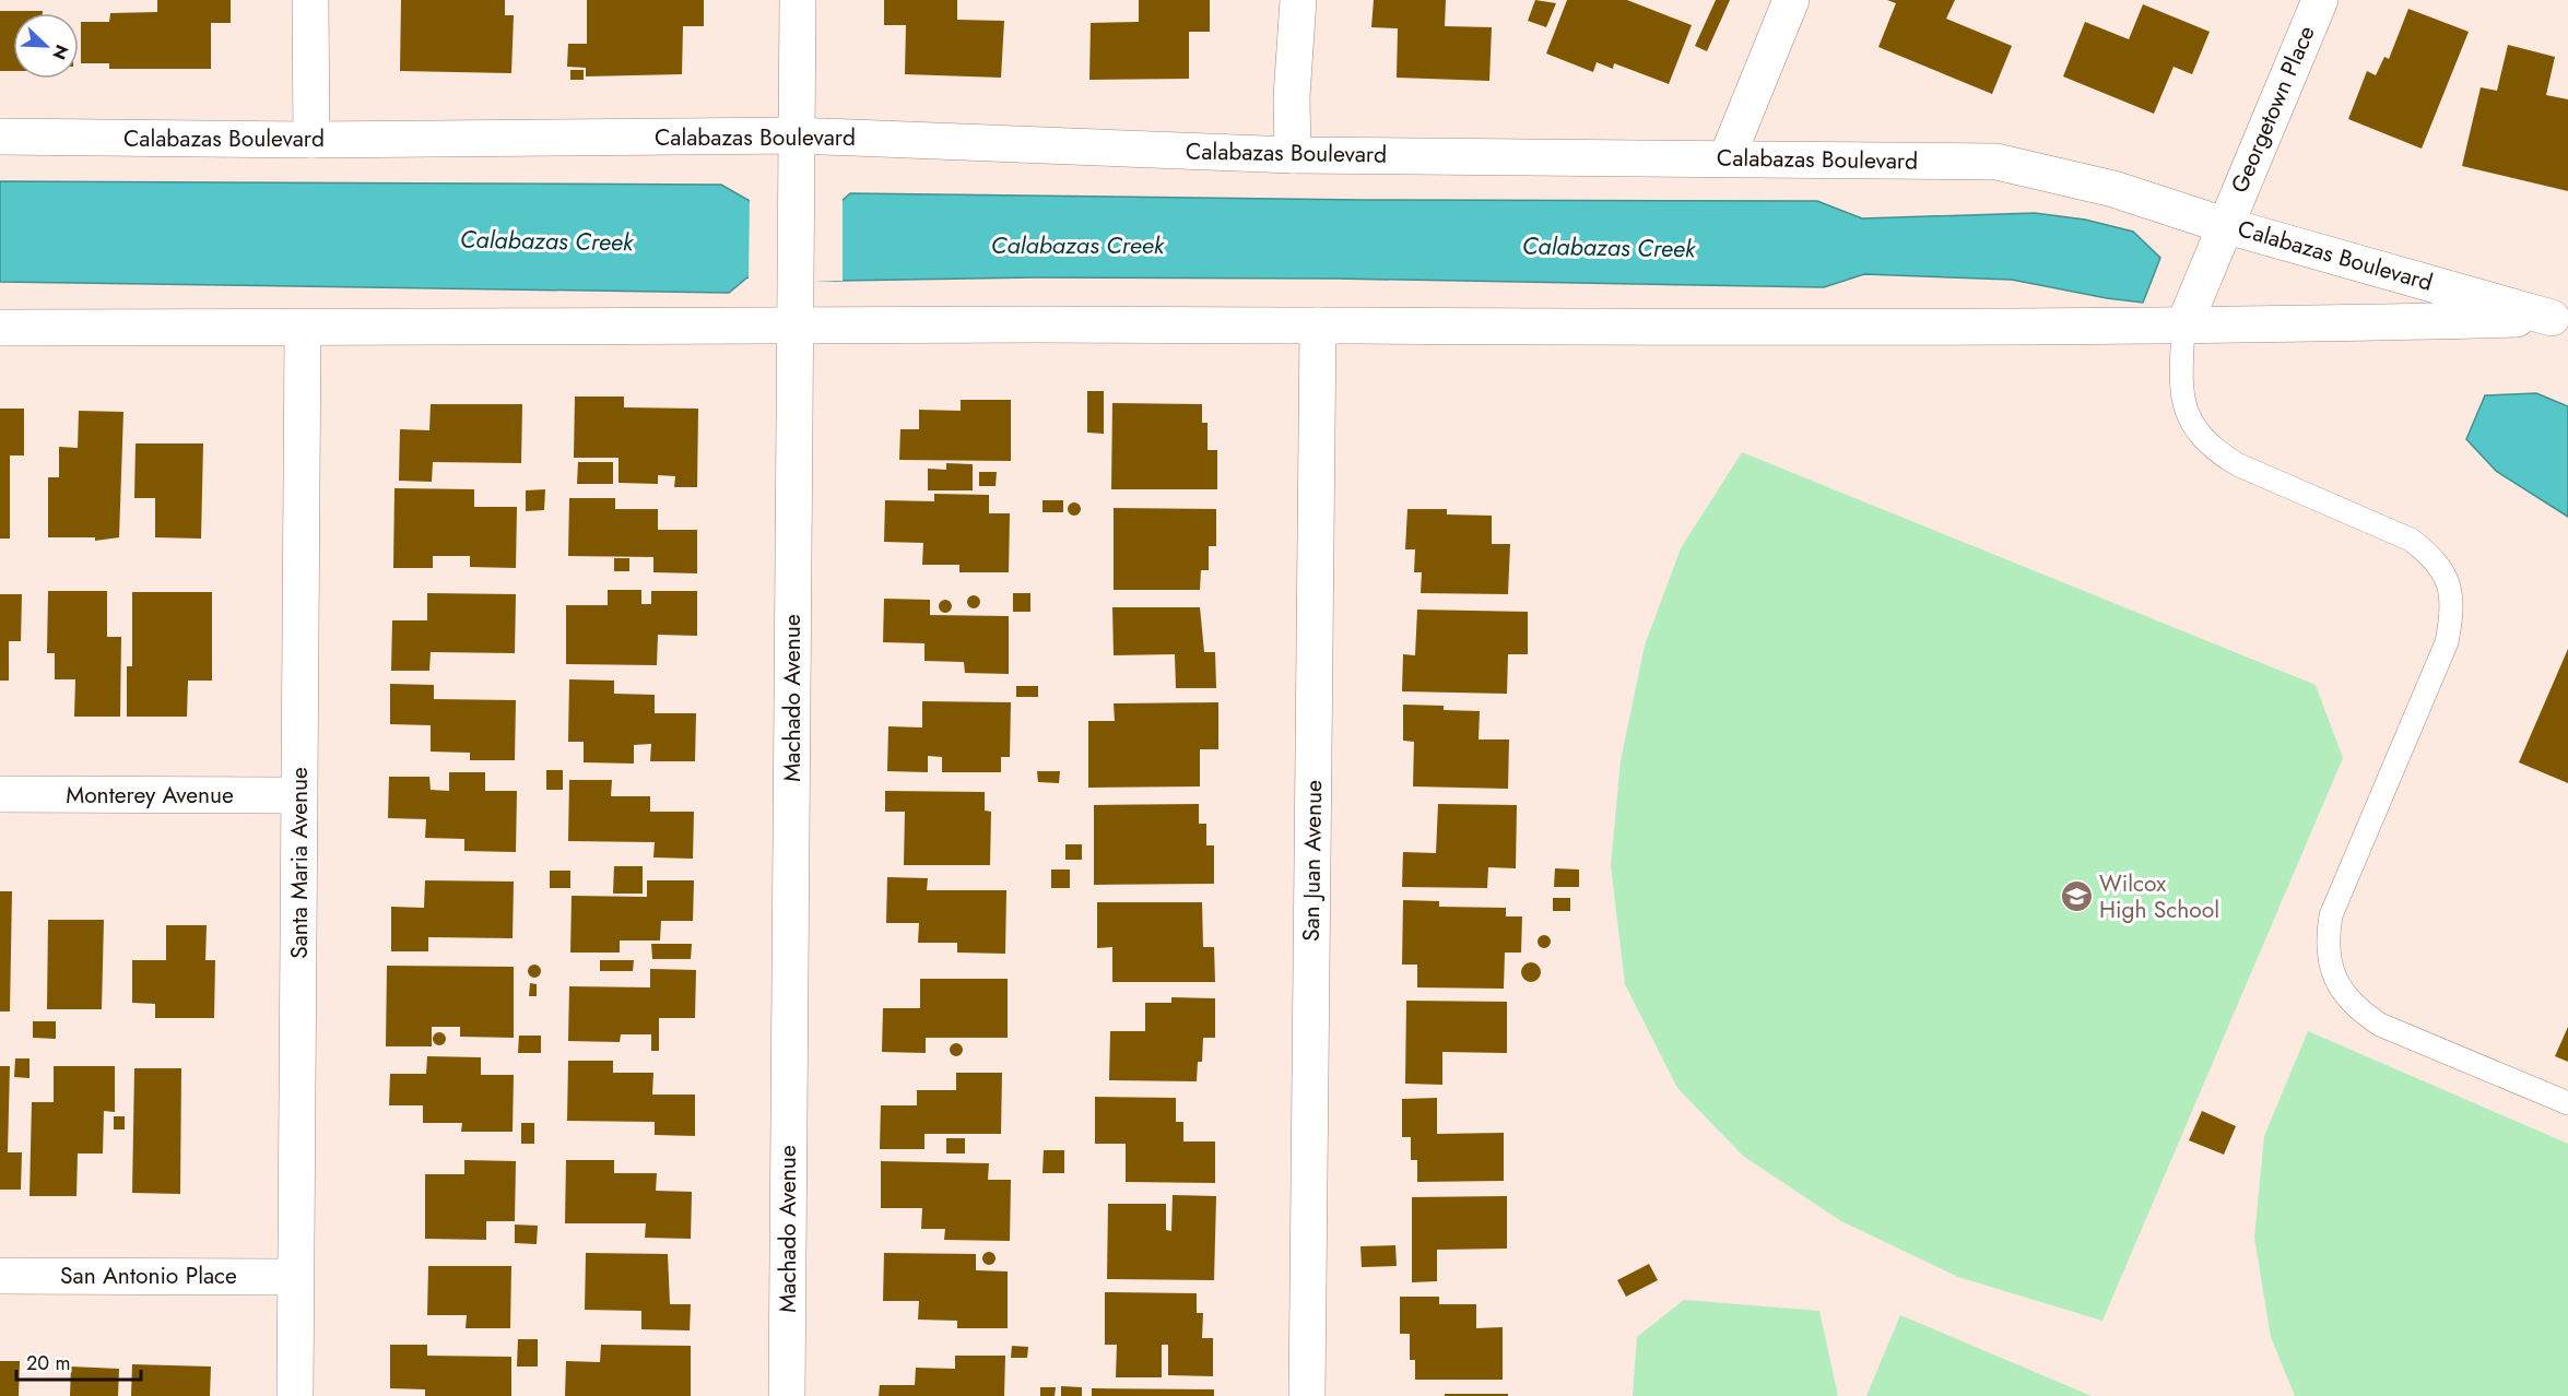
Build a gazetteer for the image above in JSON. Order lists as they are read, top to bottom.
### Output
{
  "streets": {
    "street": [
      "Georgetown Place",
      "Calabazas Boulevard",
      "Machado Avenue",
      "Monterey Avenue",
      "San Juan Avenue",
      "Santa Maria Avenue",
      "San Antonio Place"
    ]
  },
  "crossings": [
    ["Georgetown Place", "Calabazas Boulevard"],
    ["Calabazas Boulevard", "Machado Avenue"],
    ["Calabazas Boulevard", "San Juan Avenue"],
    ["Calabazas Boulevard", "Santa Maria Avenue"],
    ["Monterey Avenue", "Santa Maria Avenue"],
    ["Santa Maria Avenue", "San Antonio Place"]
  ],
  "water": ["Calabazas Creek"],
  "places": {
    "school or university": ["Wilcox High School"]
  },
  "scale_bar": "20 m",
  "north": "bottom right"
}
